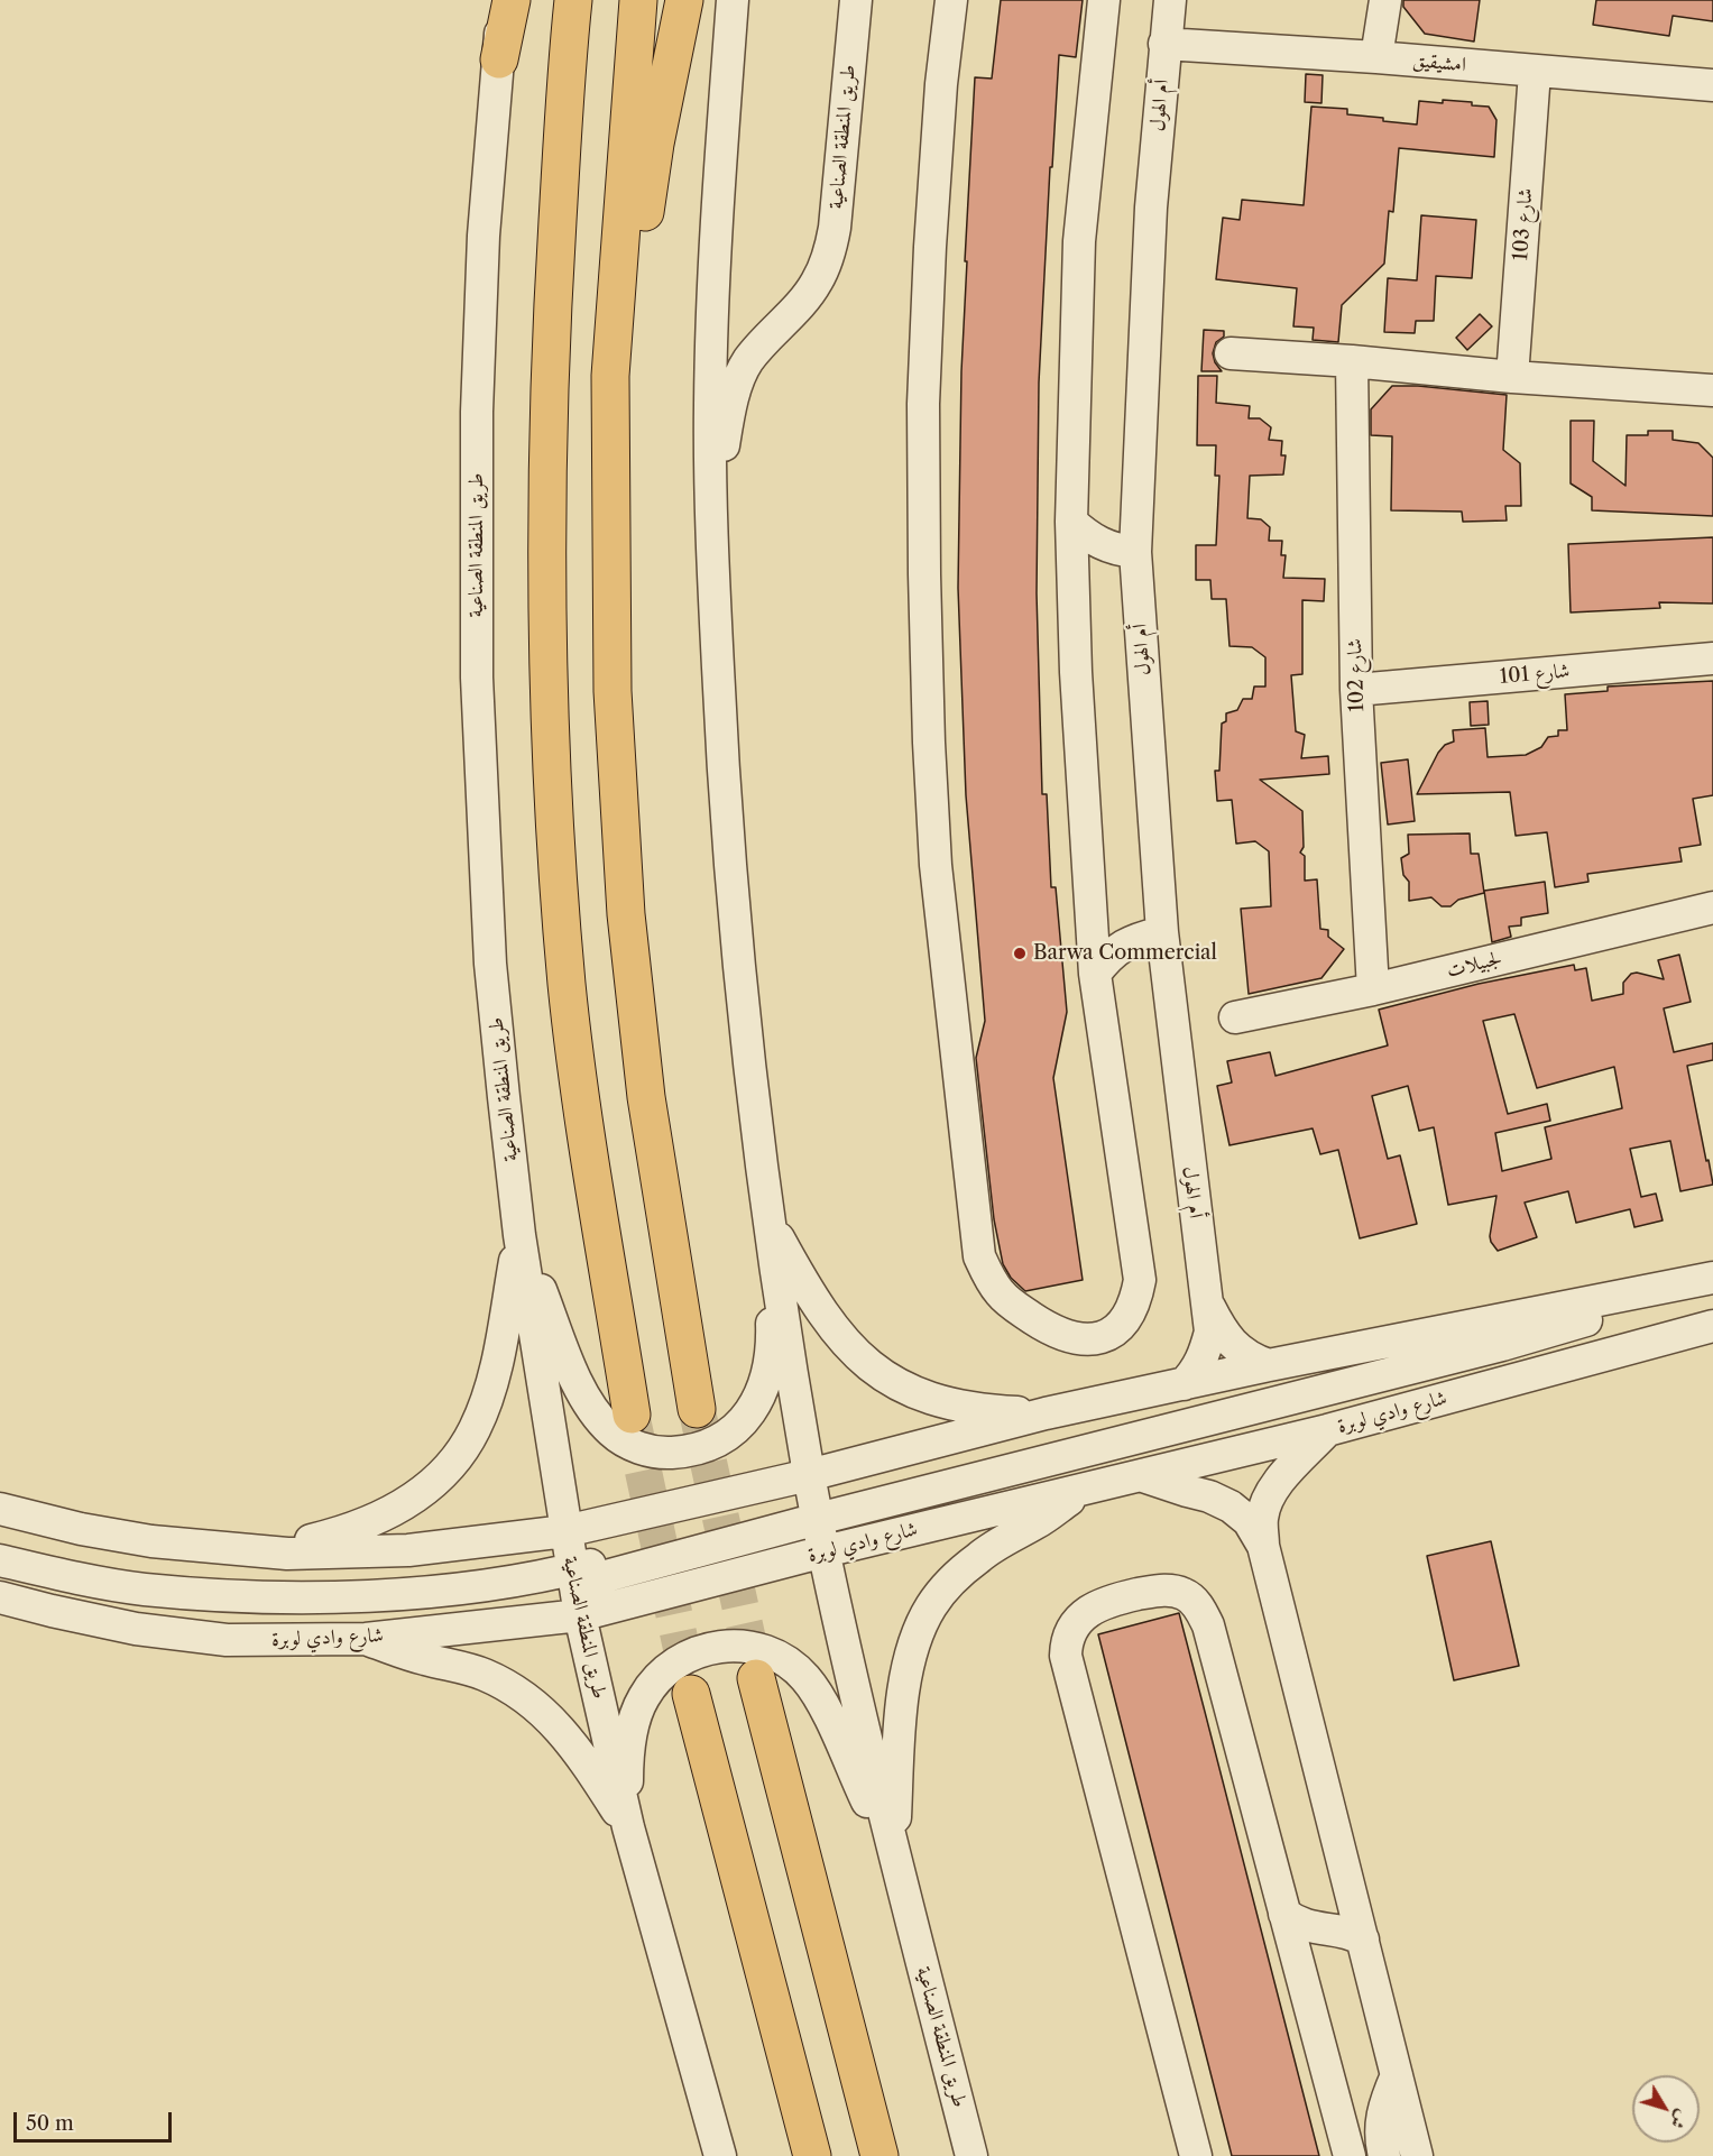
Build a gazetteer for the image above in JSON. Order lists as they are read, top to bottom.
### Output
{
  "streets": {
    "street": [
      "امشيقيق",
      "أم الهول",
      "طريق المنطقة الصناعية",
      "شارع 103",
      "شارع 101",
      "شارع 102",
      "لجبيلات",
      "شارع وادي لوبرة"
    ]
  },
  "crossings": [
    ["امشيقيق", "أم الهول"],
    ["امشيقيق", "شارع 103"],
    ["طريق المنطقة الصناعية", "شارع وادي لوبرة"],
    ["شارع 101", "شارع 102"],
    ["شارع 102", "لجبيلات"]
  ],
  "places": ["Barwa Commercial"],
  "scale_bar": "50 m",
  "north": "bottom right"
}
